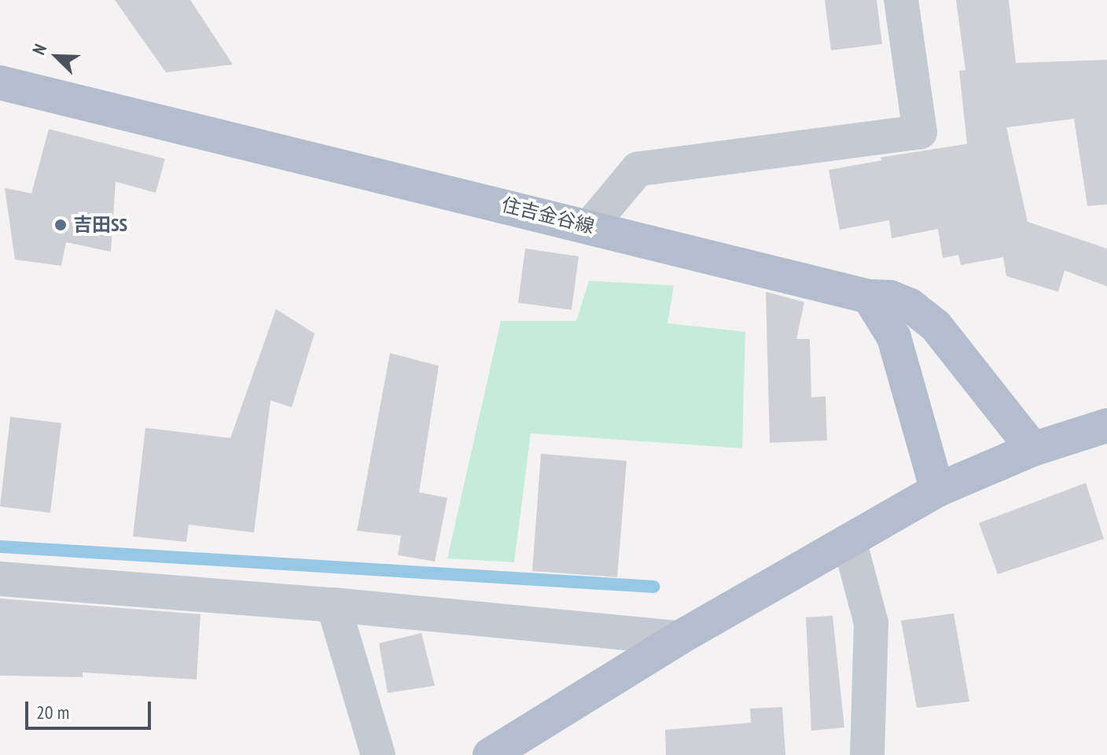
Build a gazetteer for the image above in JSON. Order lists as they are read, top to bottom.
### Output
{
  "streets": {
    "main road": ["住吉金谷線"]
  },
  "places": ["吉田SS"],
  "scale_bar": "20 m",
  "north": "top left"
}
